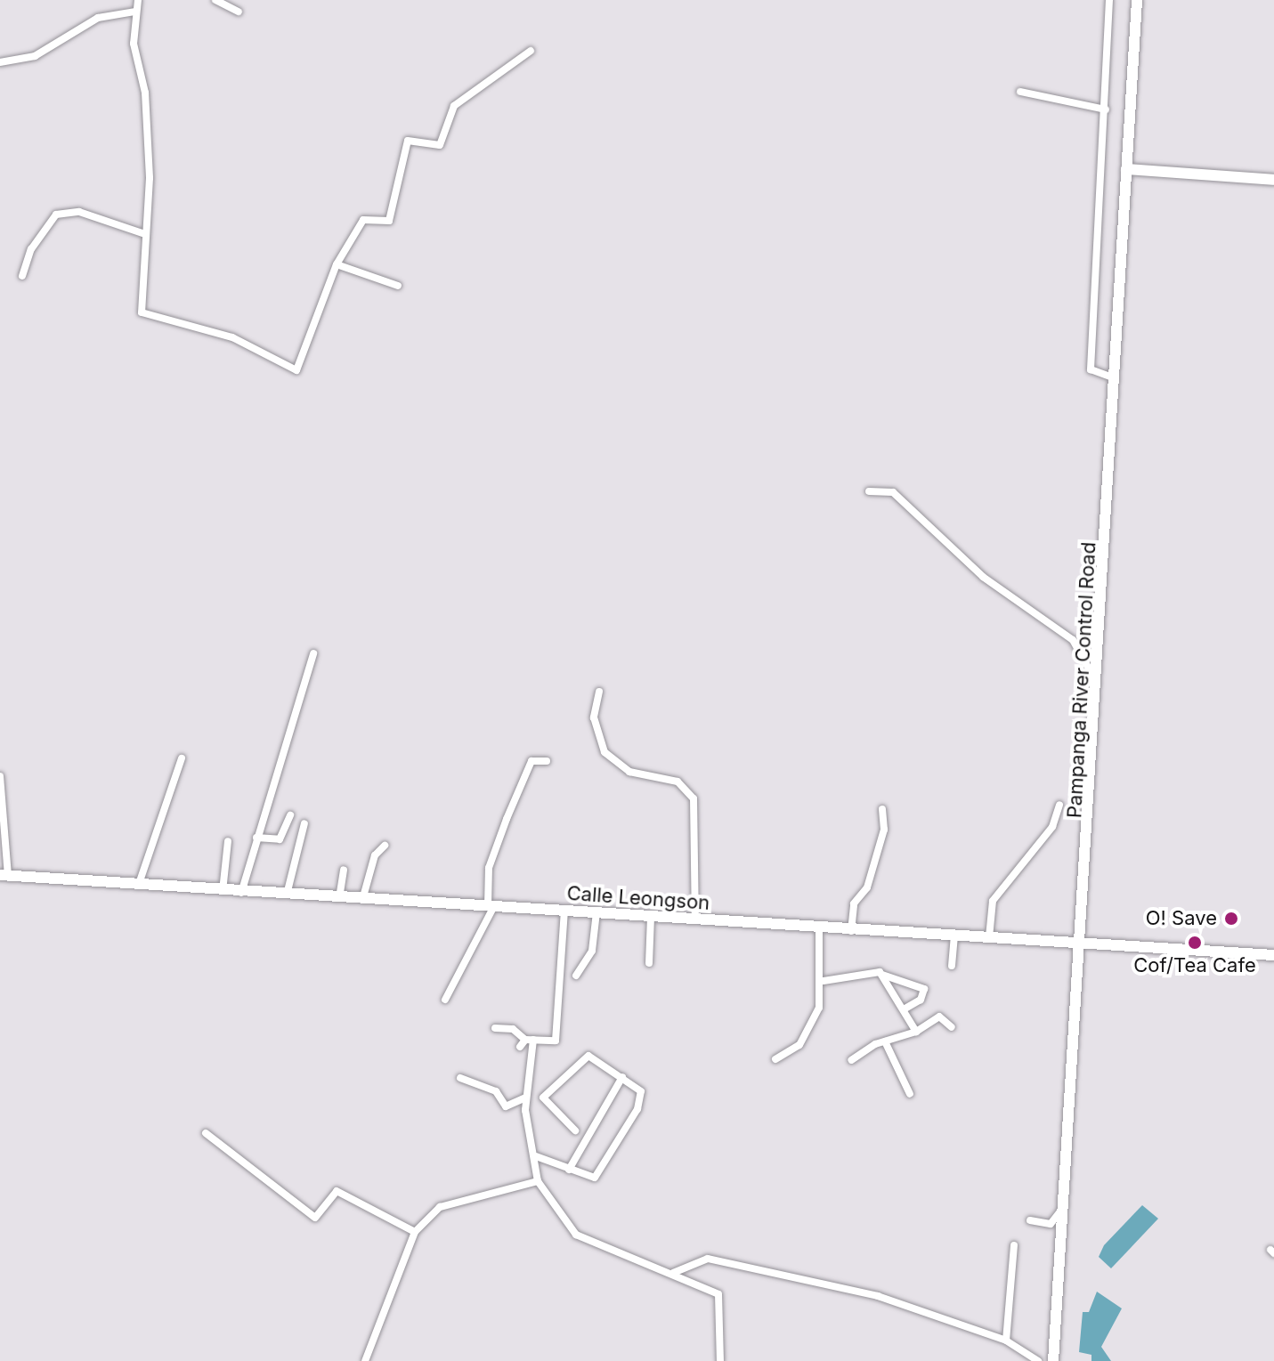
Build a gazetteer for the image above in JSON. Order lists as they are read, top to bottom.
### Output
{
  "streets": {
    "street": ["Pampanga River Control Road", "Calle Leongson"]
  },
  "crossings": [
    ["Pampanga River Control Road", "Calle Leongson"]
  ],
  "places": ["O! Save", "Cof/Tea Cafe"]
}
